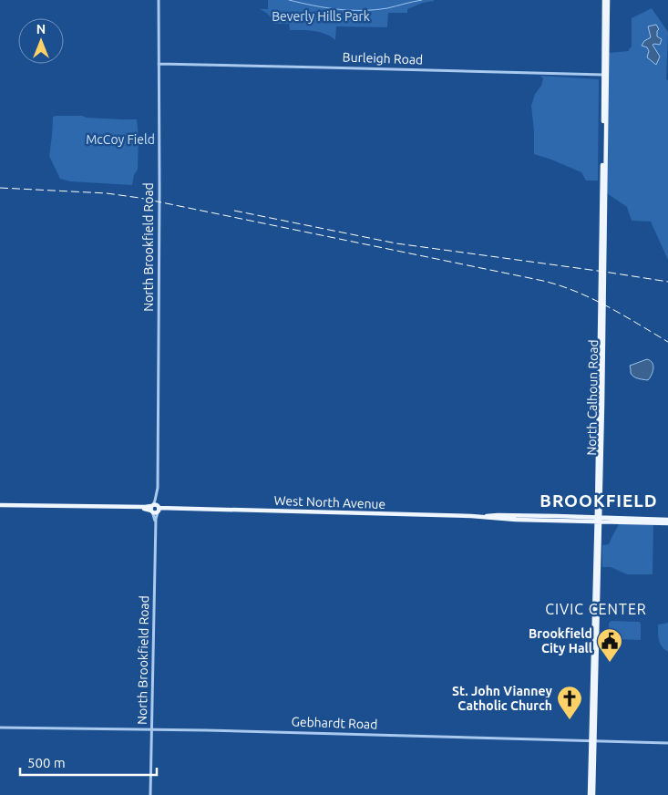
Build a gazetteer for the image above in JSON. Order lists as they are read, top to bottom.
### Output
{
  "streets": {
    "main road": ["North Calhoun Road", "West North Avenue"],
    "street": ["Burleigh Road", "North Brookfield Road", "Gebhardt Road"]
  },
  "crossings": [
    ["Burleigh Road", "North Brookfield Road"],
    ["Burleigh Road", "North Calhoun Road"],
    ["North Brookfield Road", "West North Avenue"],
    ["North Brookfield Road", "Gebhardt Road"],
    ["North Calhoun Road", "West North Avenue"],
    ["North Calhoun Road", "Gebhardt Road"]
  ],
  "districts": ["BROOKFIELD", "CIVIC CENTER"],
  "parks": ["Beverly Hills Park", "McCoy Field"],
  "places": {
    "public building": ["Brookfield City Hall"],
    "church": ["St. John Vianney Catholic Church"]
  },
  "scale_bar": "500 m",
  "north": "top"
}
